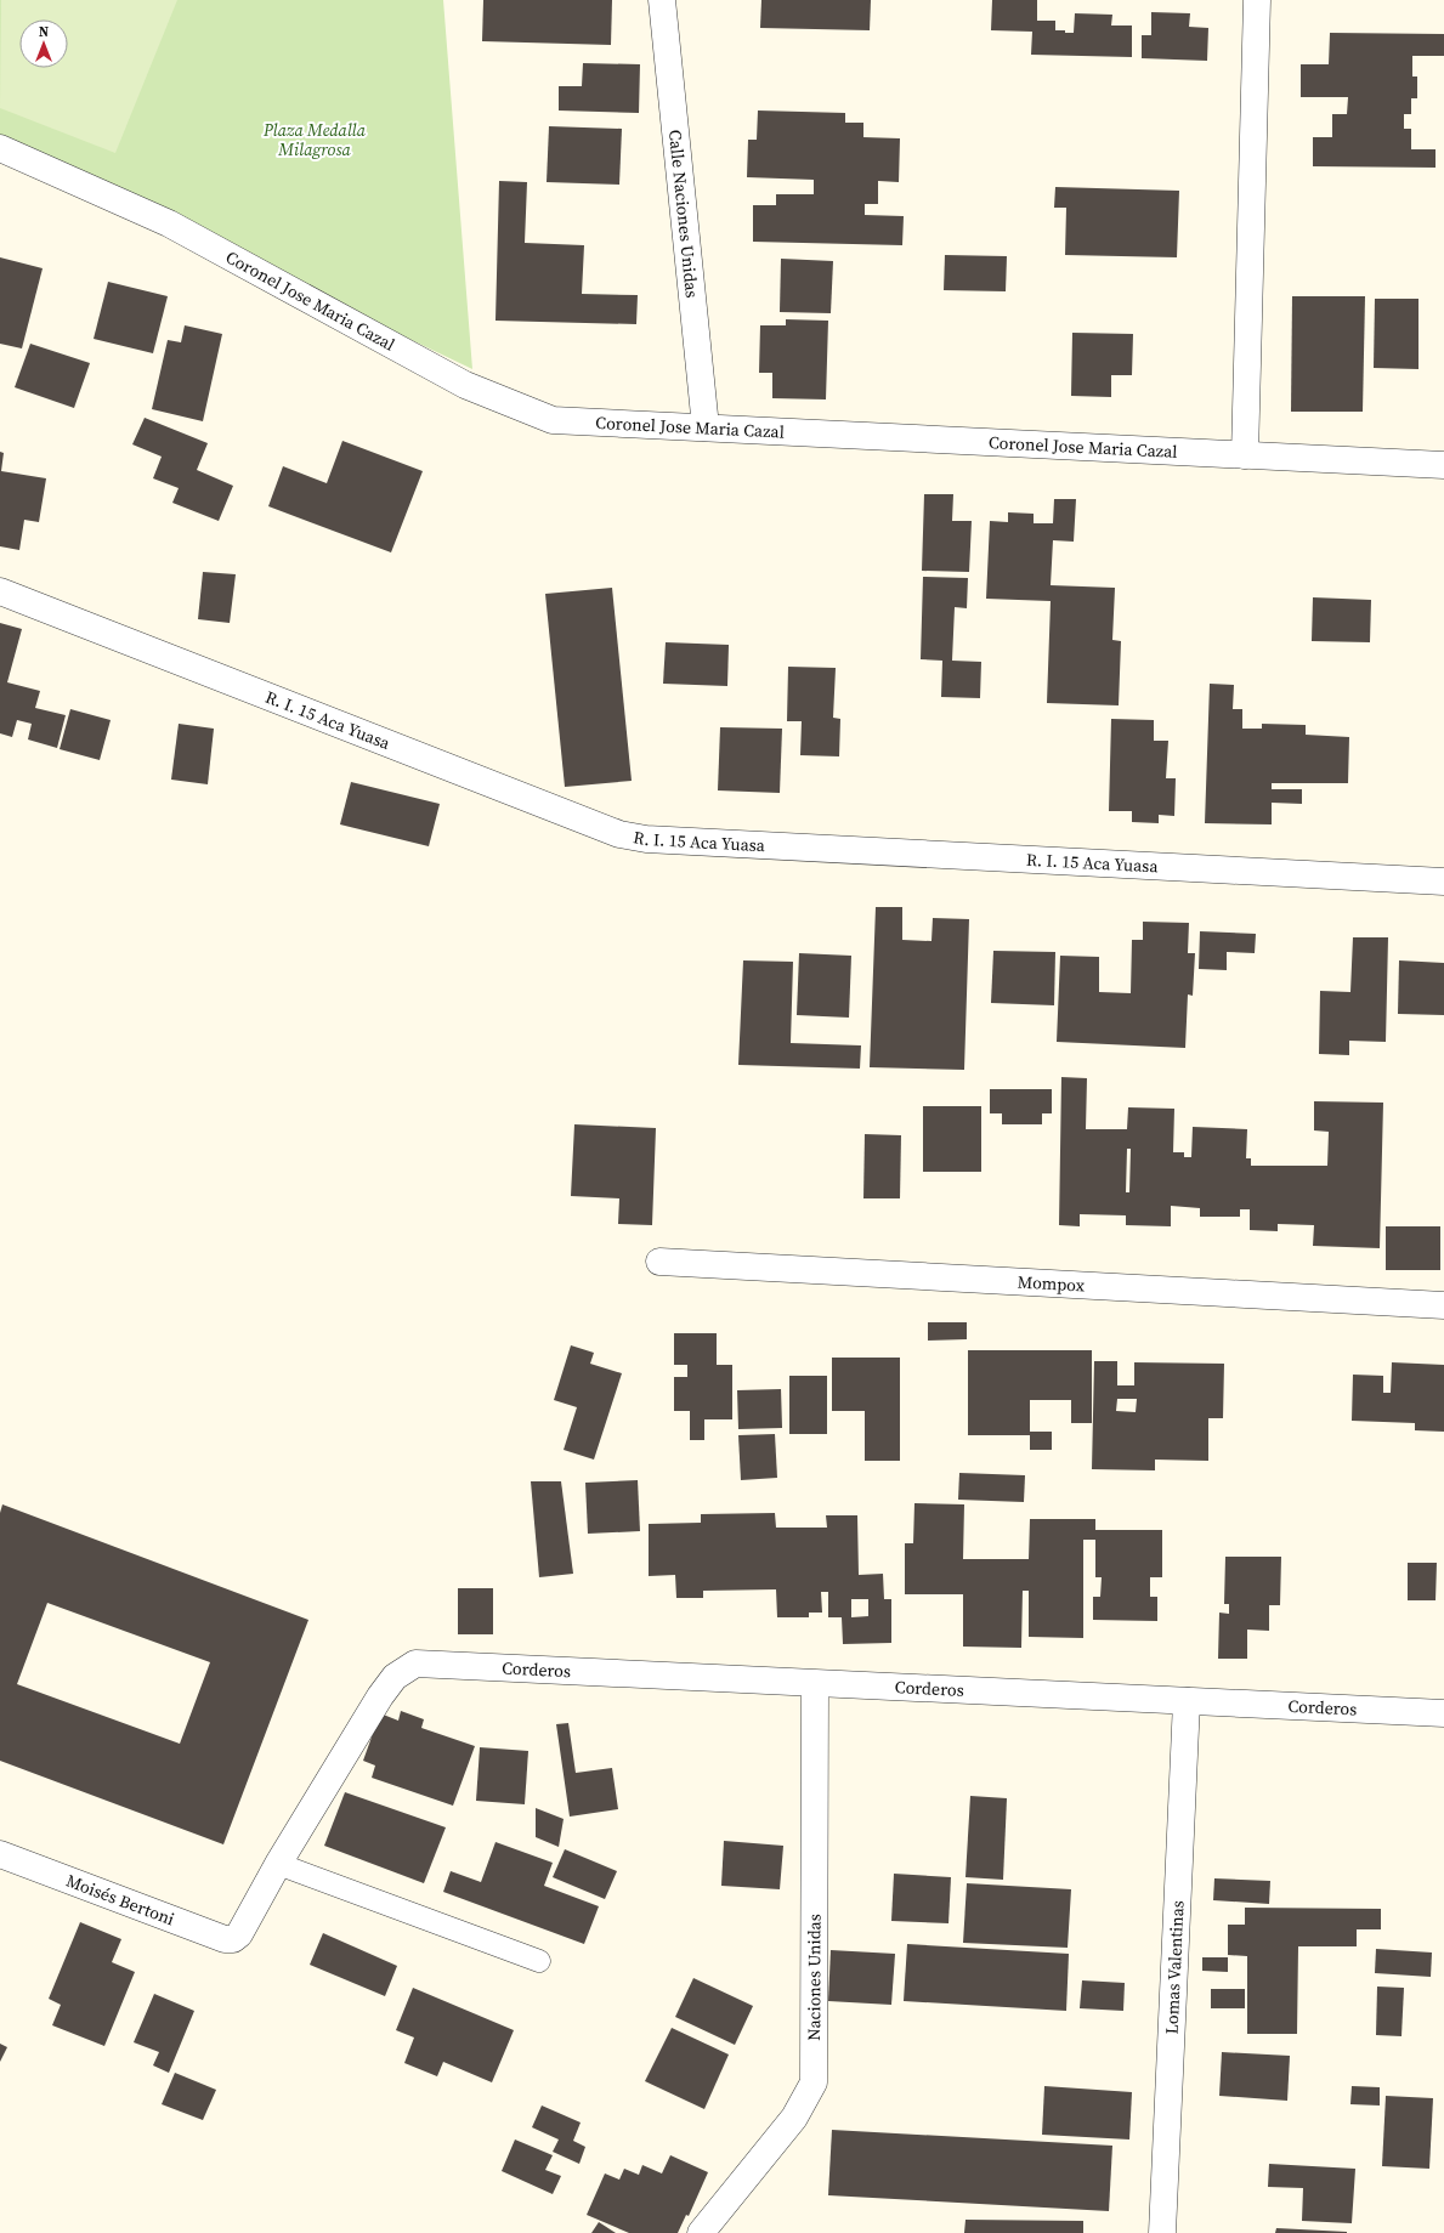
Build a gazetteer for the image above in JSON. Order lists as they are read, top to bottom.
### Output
{
  "streets": {
    "street": [
      "Calle Naciones Unidas",
      "Coronel Jose Maria Cazal",
      "R. I. 15 Aca Yuasa",
      "Mompox",
      "Corderos",
      "Moisés Bertoni",
      "Lomas Valentinas",
      "Naciones Unidas"
    ]
  },
  "crossings": [
    ["Calle Naciones Unidas", "Coronel Jose Maria Cazal"],
    ["Corderos", "Moisés Bertoni"],
    ["Corderos", "Lomas Valentinas"],
    ["Corderos", "Naciones Unidas"]
  ],
  "parks": ["Plaza Medalla Milagrosa"],
  "north": "top"
}
